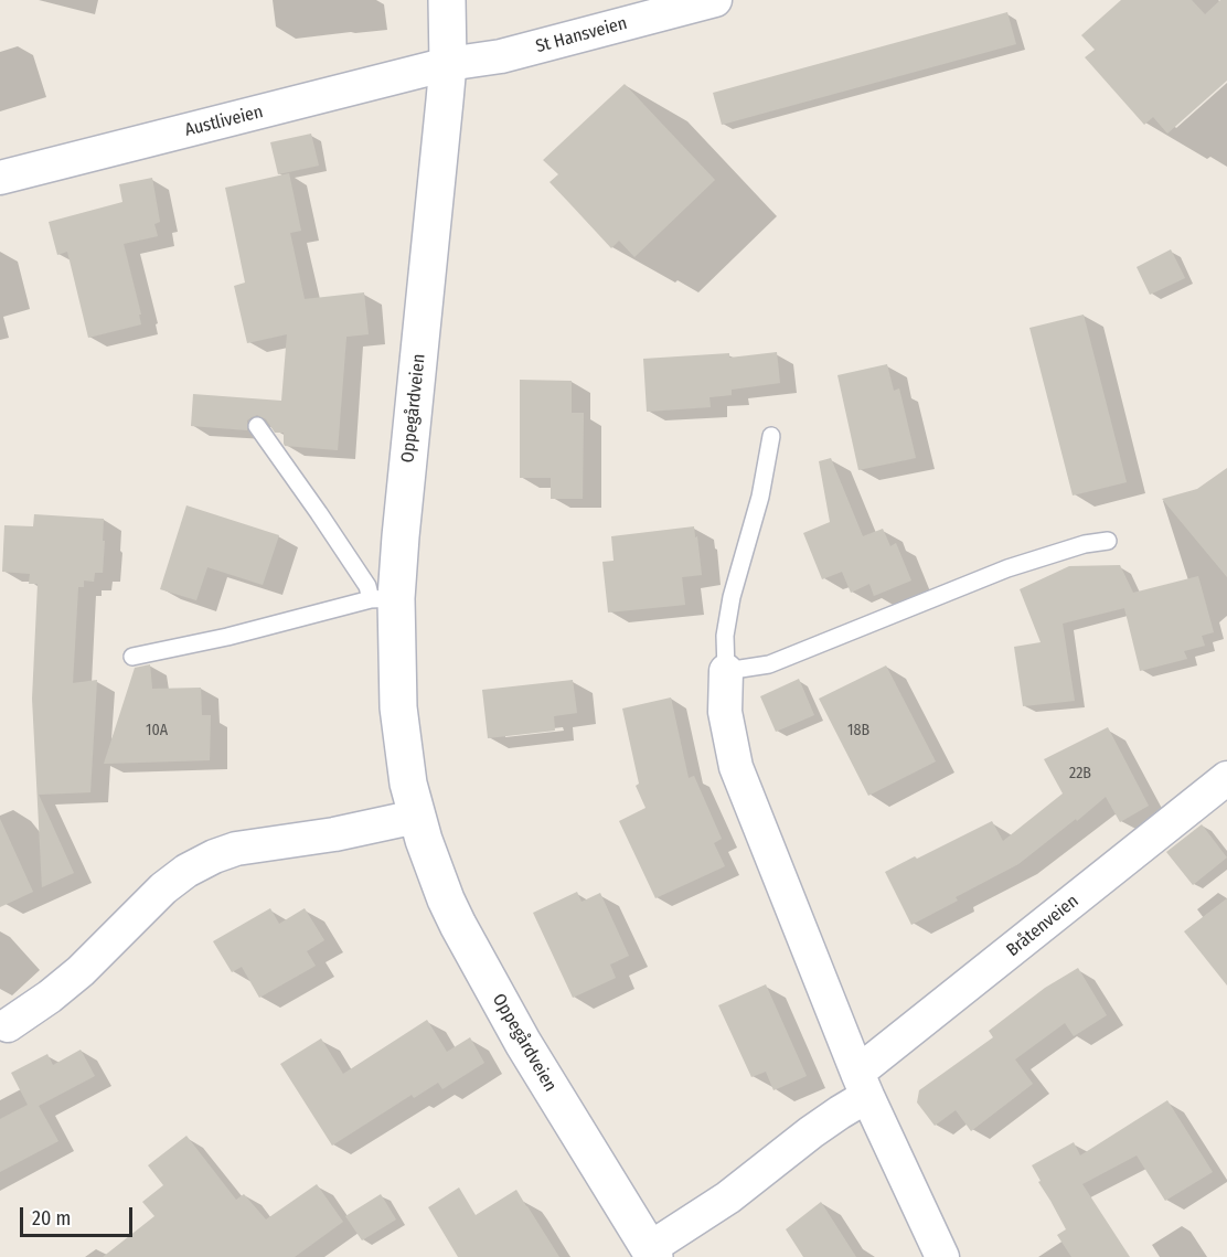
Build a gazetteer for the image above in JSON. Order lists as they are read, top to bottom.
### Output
{
  "streets": {
    "main road": ["Oppegårdveien"],
    "street": ["St Hansveien", "Austliveien", "Bråtenveien"]
  },
  "crossings": [
    ["St Hansveien", "Austliveien"],
    ["St Hansveien", "Oppegårdveien"],
    ["Austliveien", "Oppegårdveien"],
    ["Oppegårdveien", "Bråtenveien"]
  ],
  "house_numbers": ["10A", "18B", "22B"],
  "scale_bar": "20 m"
}
